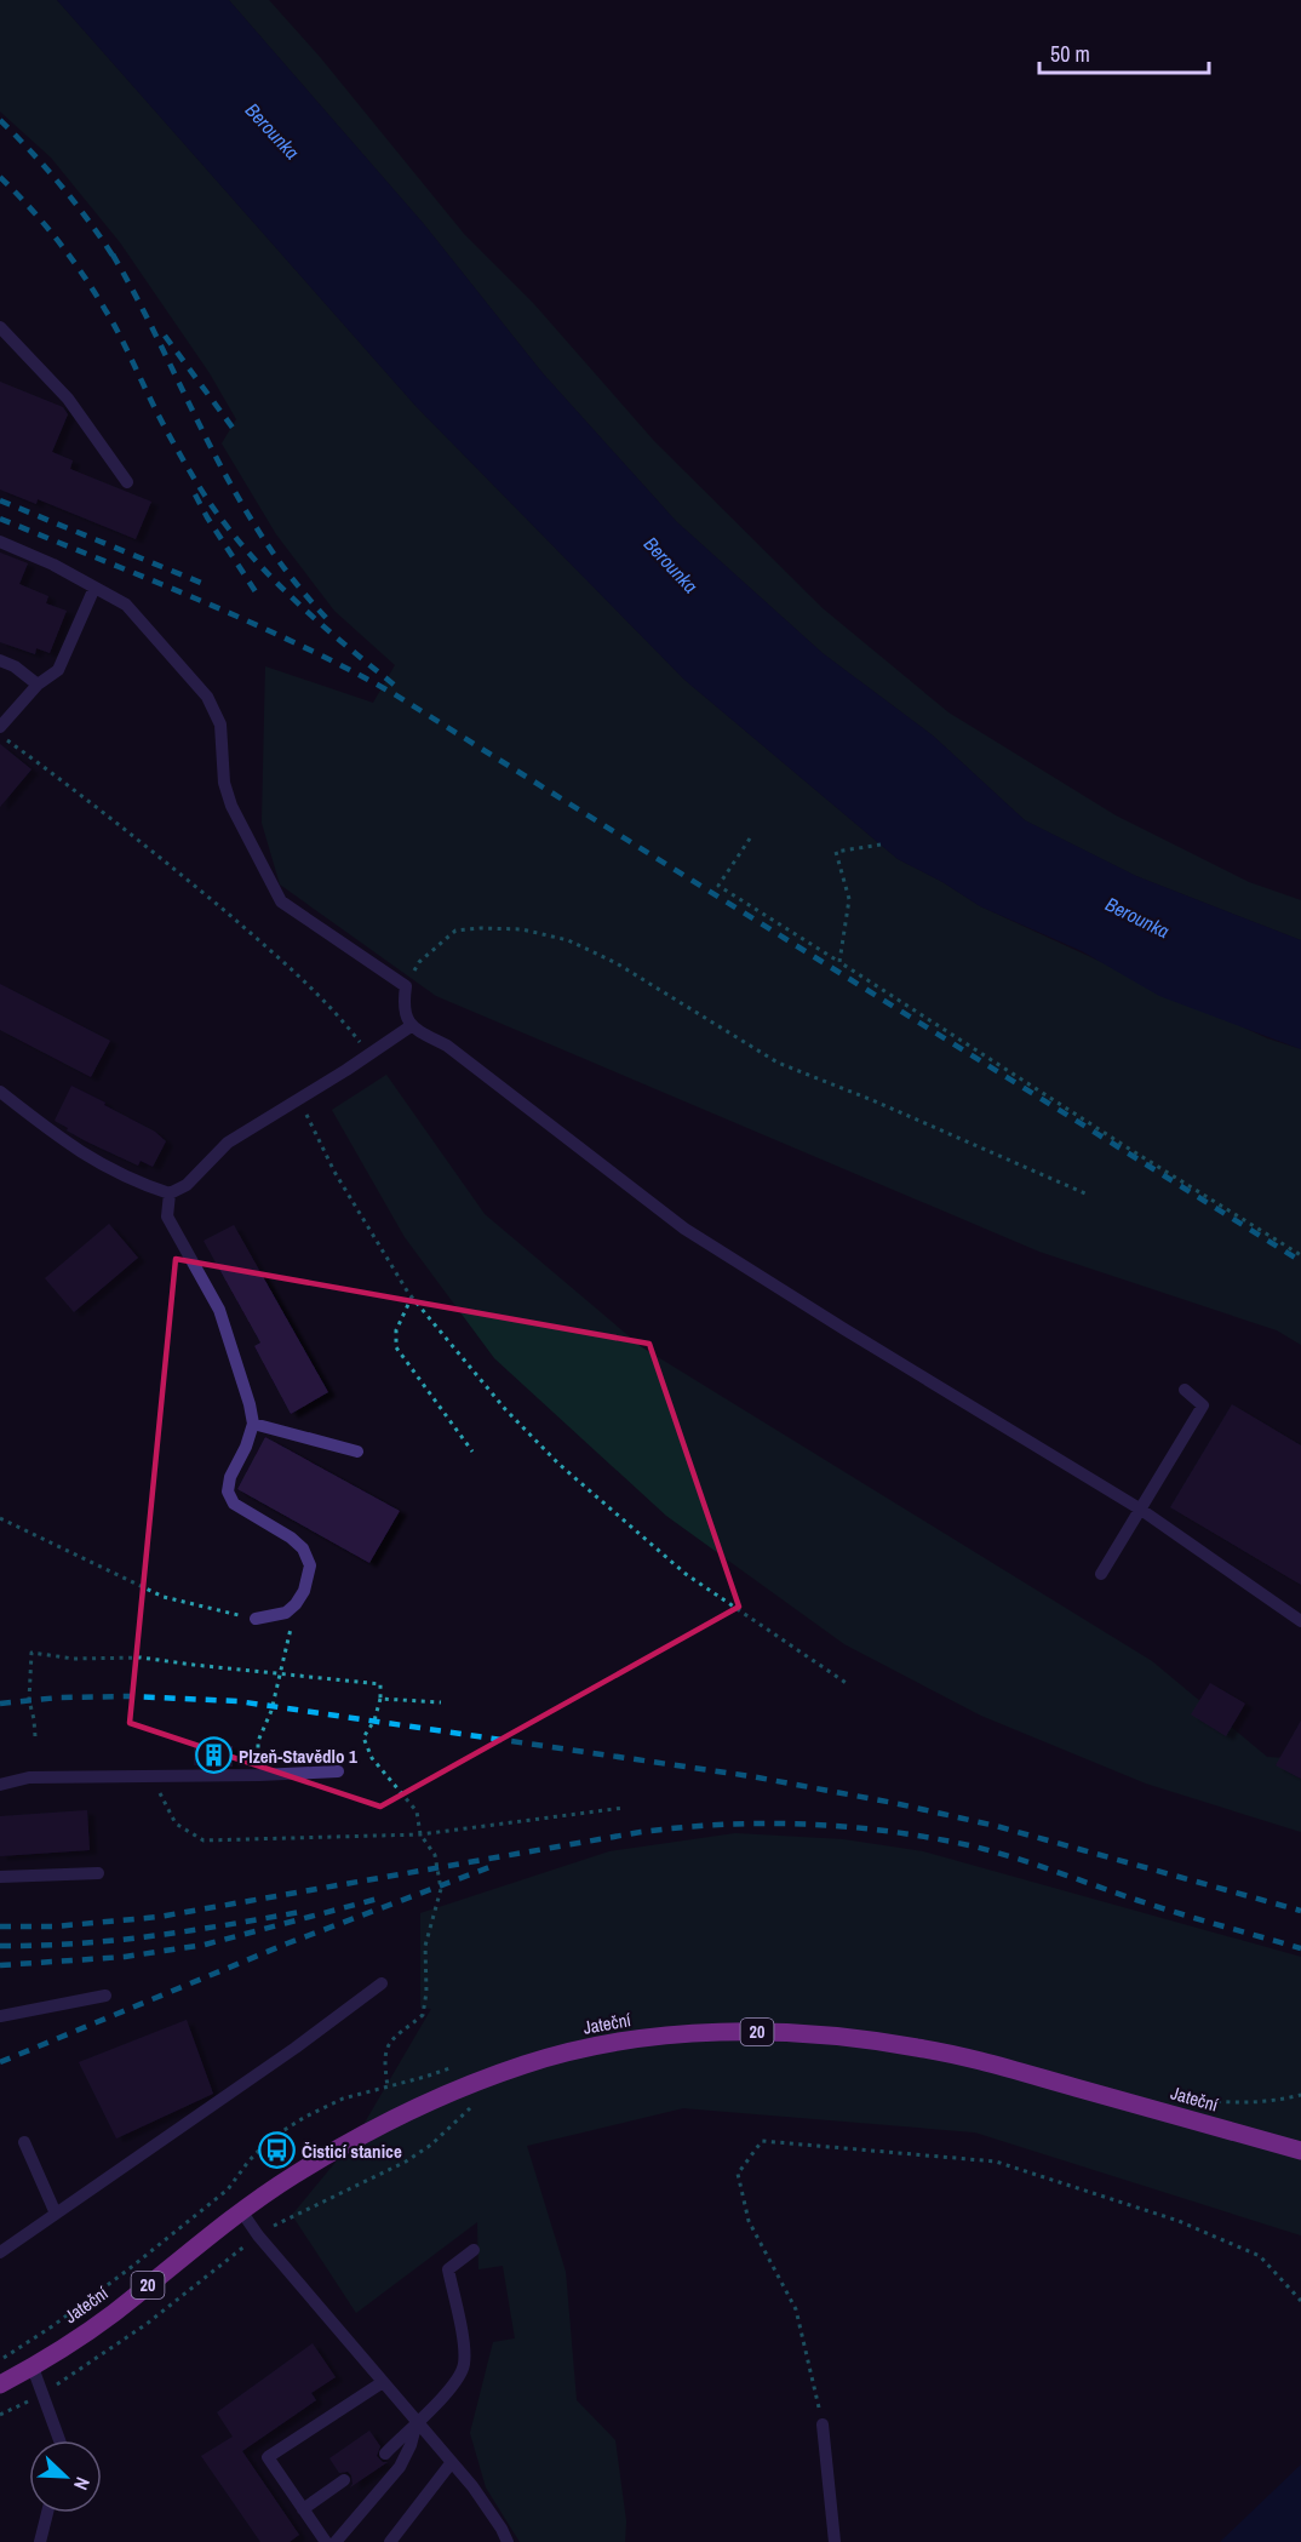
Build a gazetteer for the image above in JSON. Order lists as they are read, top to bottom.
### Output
{
  "streets": {
    "main road": ["Jateční", "20"]
  },
  "water": ["Berounka"],
  "places": {
    "building": ["Plzeň-Stavědlo 1"],
    "bus stop": ["Čisticí stanice"]
  },
  "scale_bar": "50 m",
  "north": "bottom right"
}
